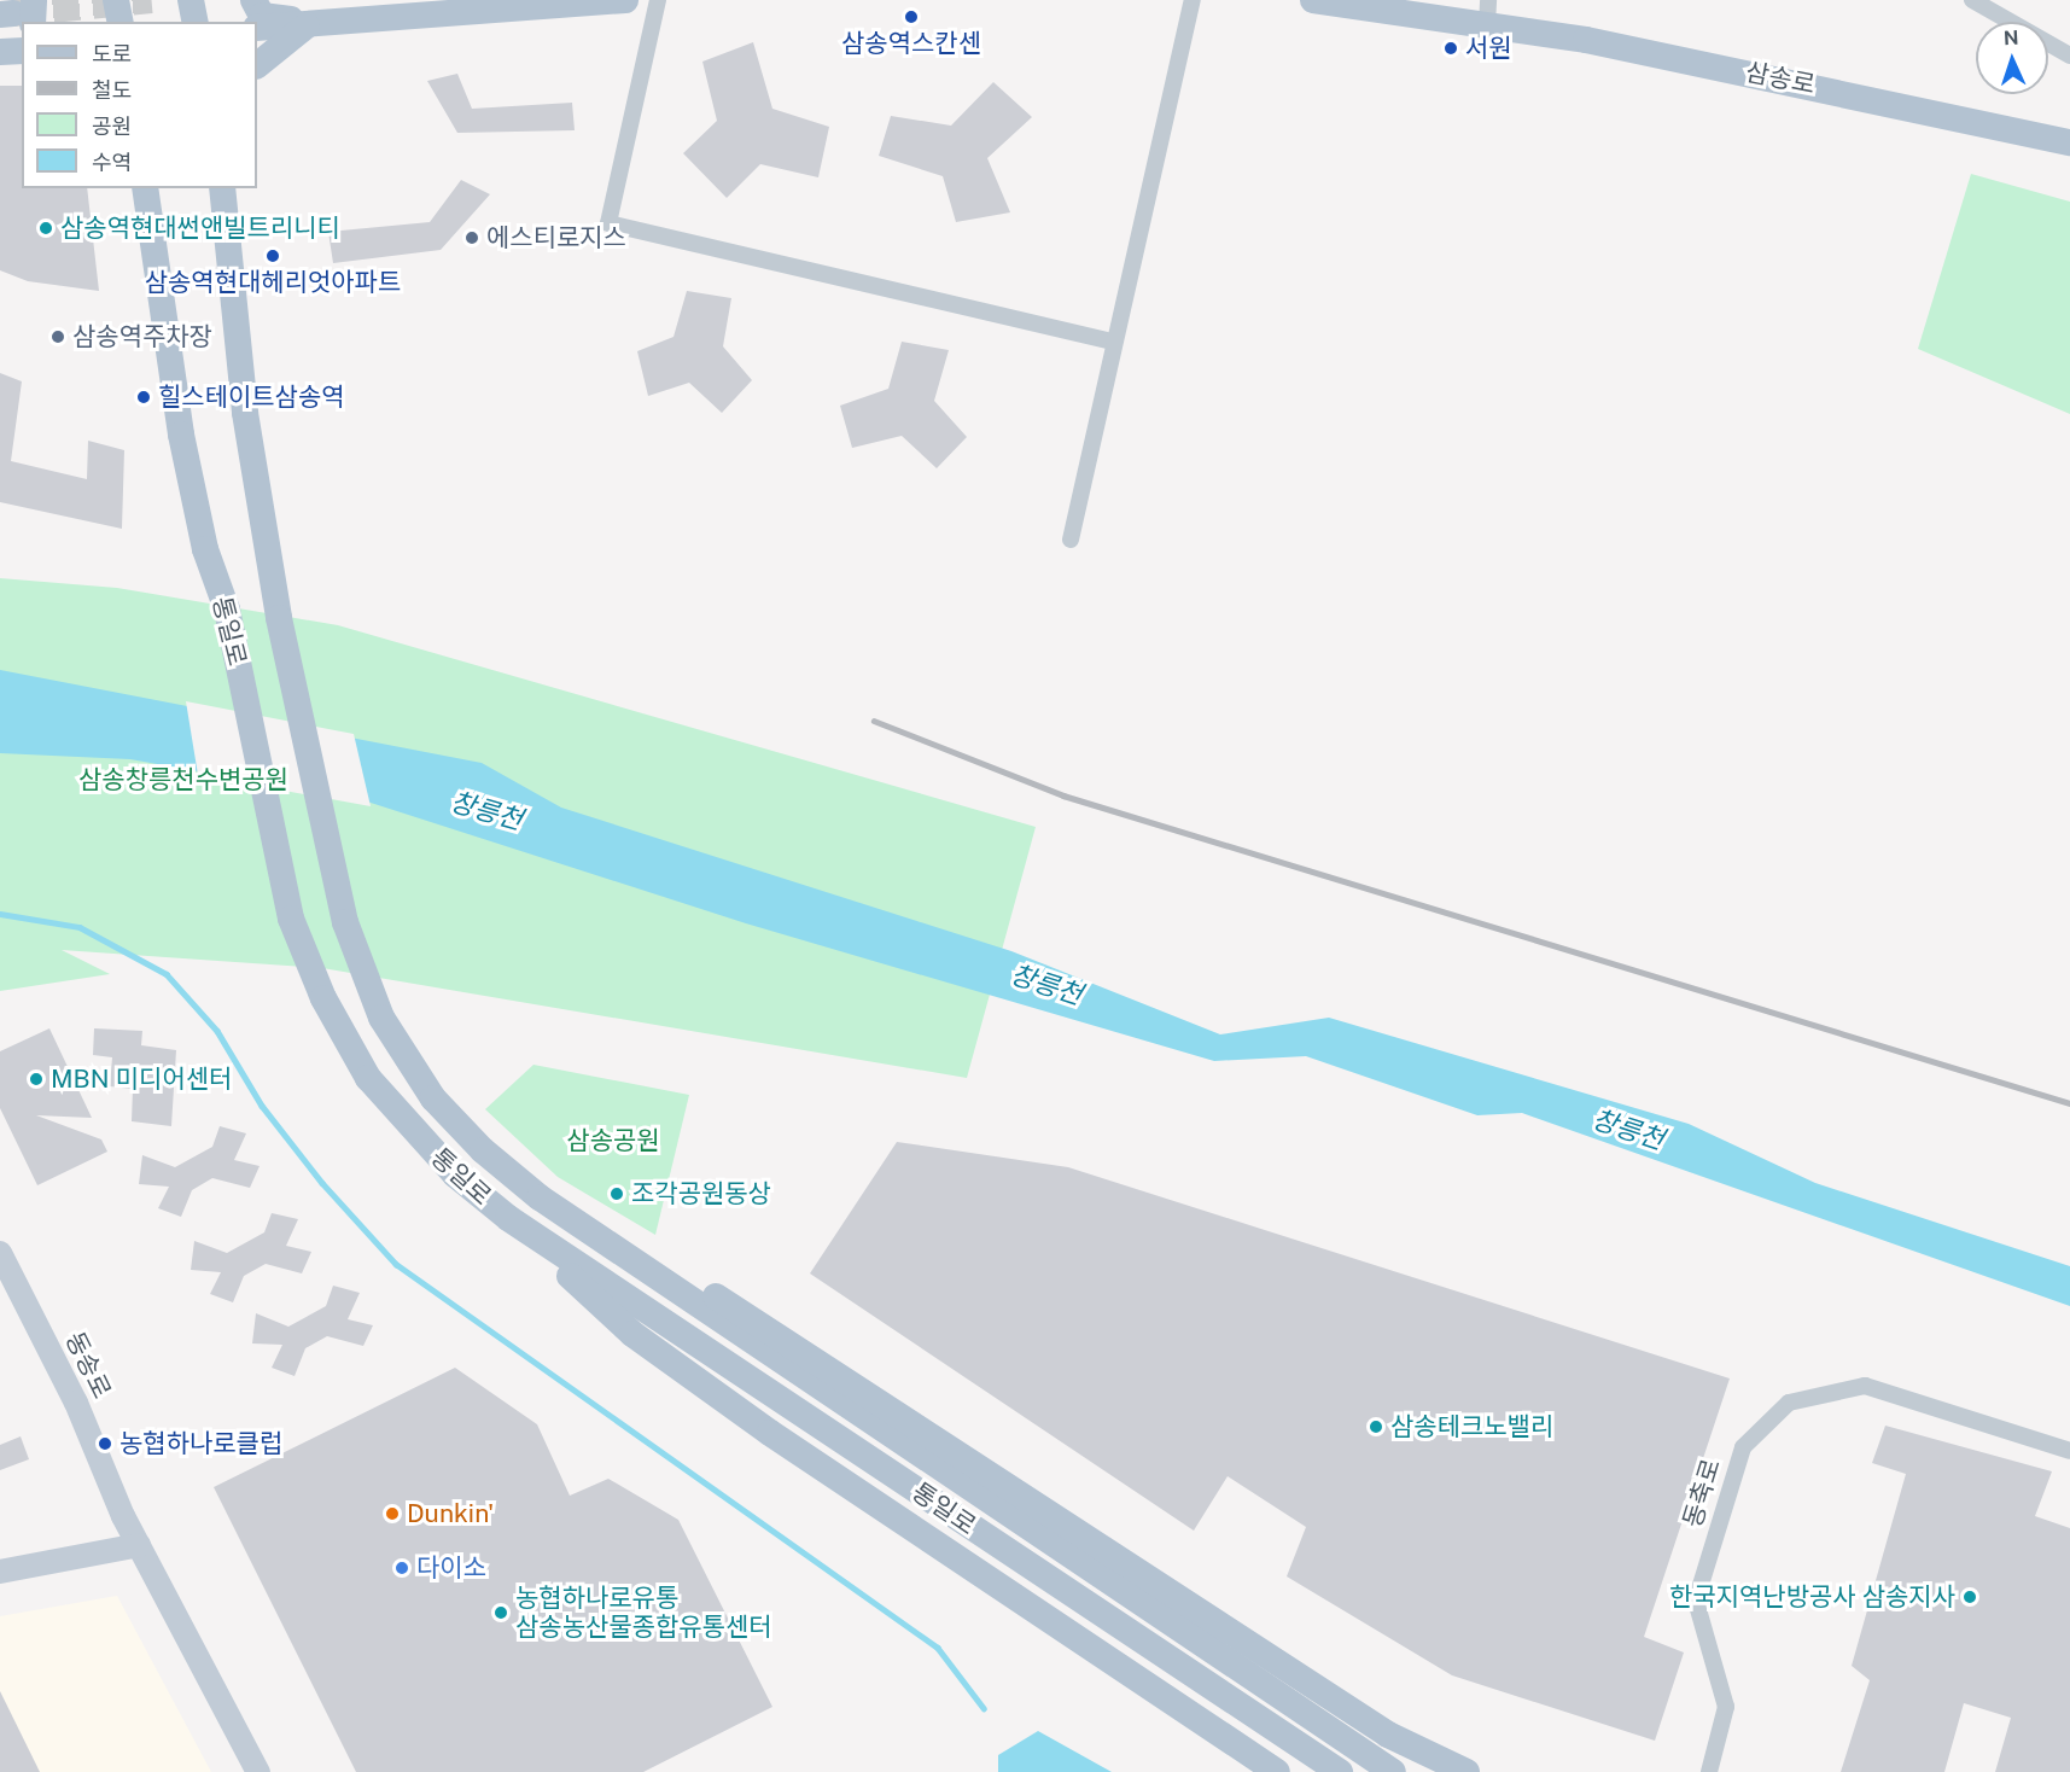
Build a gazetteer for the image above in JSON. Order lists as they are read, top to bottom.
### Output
{
  "streets": {
    "main road": ["삼송로", "통일로", "동송로"],
    "street": ["동축로"]
  },
  "water": ["창릉천"],
  "parks": ["삼송창릉천수변공원", "삼송공원"],
  "places": [
    "삼송역스칸센",
    "서원",
    "삼송역현대썬앤빌트리니티",
    "에스티로지스",
    "삼송역현대헤리엇아파트",
    "삼송역주차장",
    "힐스테이트삼송역",
    "MBN 미디어센터",
    "조각공원동상",
    "삼송테크노밸리",
    "농협하나로클럽",
    "Dunkin'",
    "다이소",
    "한국지역난방공사 삼송지사",
    "농협하나로유통 삼송농산물종합유통센터"
  ],
  "legend": [
    "도로",
    "철도",
    "공원",
    "수역"
  ],
  "north": "top"
}
